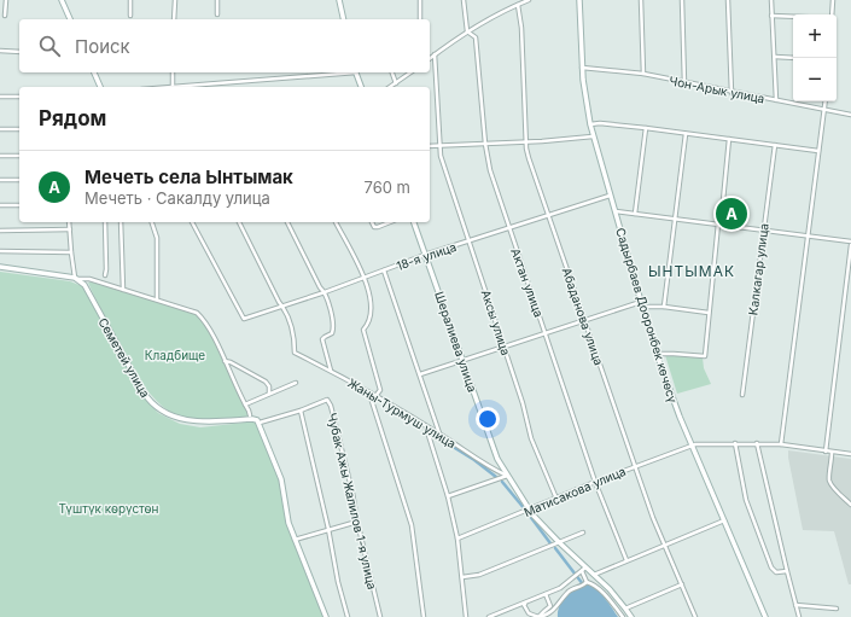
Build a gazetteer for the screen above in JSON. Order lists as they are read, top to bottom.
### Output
{
  "streets": {
    "street": [
      "Чон-Арык улица",
      "18-я улица",
      "Калкагар улица",
      "Актан улица",
      "Садырбаев Дооронбек көчөсү",
      "Абаданова улица",
      "Аксы улица",
      "Шералиева улица",
      "Семетей улица",
      "Жаны-Турмуш улица",
      "Матисакова улица",
      "Чубак Ажы Жалилов 1-я улица"
    ]
  },
  "crossings": [
    ["Чон-Арык улица", "Садырбаев Дооронбек көчөсү"],
    ["18-я улица", "Актан улица"],
    ["18-я улица", "Садырбаев Дооронбек көчөсү"],
    ["18-я улица", "Абаданова улица"],
    ["18-я улица", "Аксы улица"],
    ["18-я улица", "Шералиева улица"],
    ["18-я улица", "Жаны-Турмуш улица"],
    ["Актан улица", "Матисакова улица"],
    ["Садырбаев Дооронбек көчөсү", "Матисакова улица"],
    ["Абаданова улица", "Матисакова улица"],
    ["Аксы улица", "Матисакова улица"],
    ["Шералиева улица", "Жаны-Турмуш улица"],
    ["Шералиева улица", "Матисакова улица"],
    ["Семетей улица", "Чубак Ажы Жалилов 1-я улица"]
  ],
  "districts": ["ЫНТЫМАК"],
  "parks": ["Кладбище", "Түштүк көрүстөн"],
  "page": {
    "map_buttons": ["+", "−"],
    "search": "Поиск",
    "heading": "Рядом",
    "list": [
      {
        "mark": "A",
        "name": "Мечеть села Ынтымак",
        "note": "Мечеть · Сакалду улица",
        "value": "760 m"
      }
    ],
    "pins": "A"
  }
}
